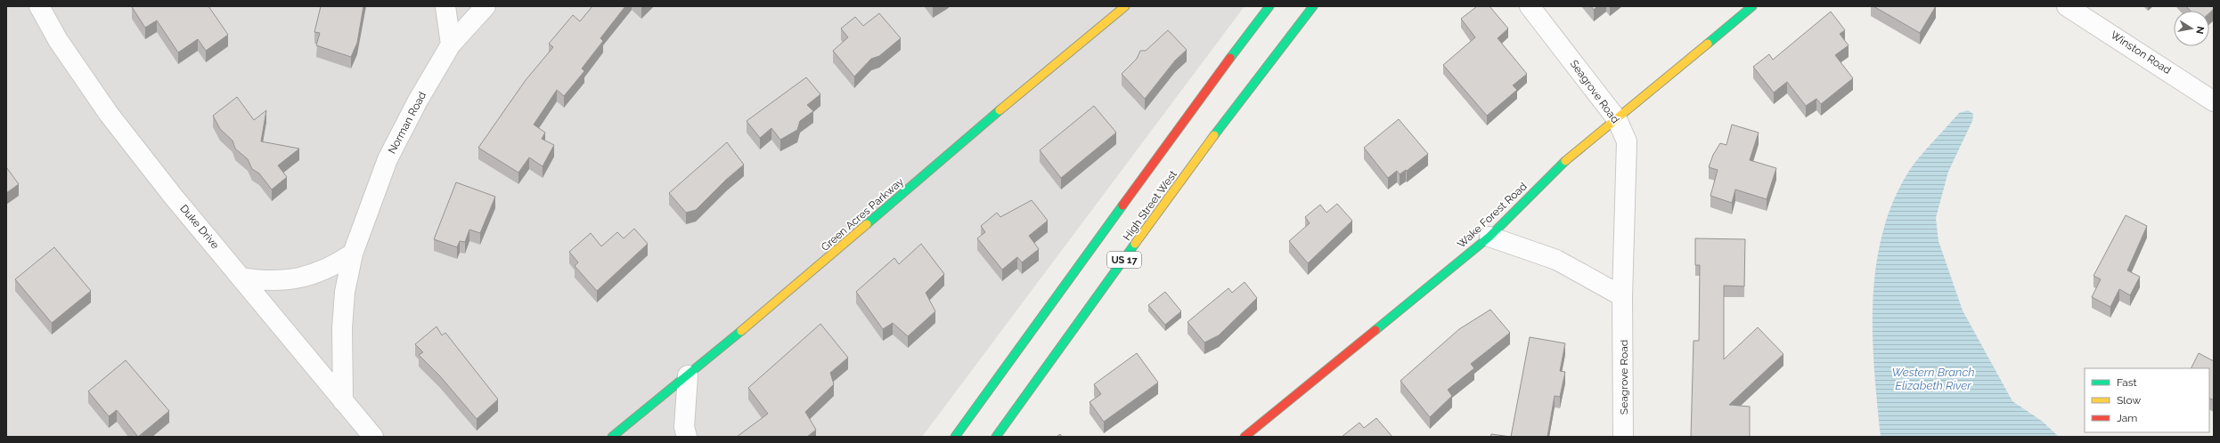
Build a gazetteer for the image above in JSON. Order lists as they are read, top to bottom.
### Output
{
  "streets": {
    "street": [
      "Winston Road",
      "Seagrove Road",
      "Norman Road",
      "High Street West",
      "Green Acres Parkway",
      "Wake Forest Road",
      "Duke Drive",
      "US 17"
    ]
  },
  "crossings": [
    ["Seagrove Road", "Wake Forest Road"],
    ["Norman Road", "Duke Drive"]
  ],
  "water": ["Western Branch Elizabeth River"],
  "legend": ["Fast", "Slow", "Jam"],
  "north": "right"
}
